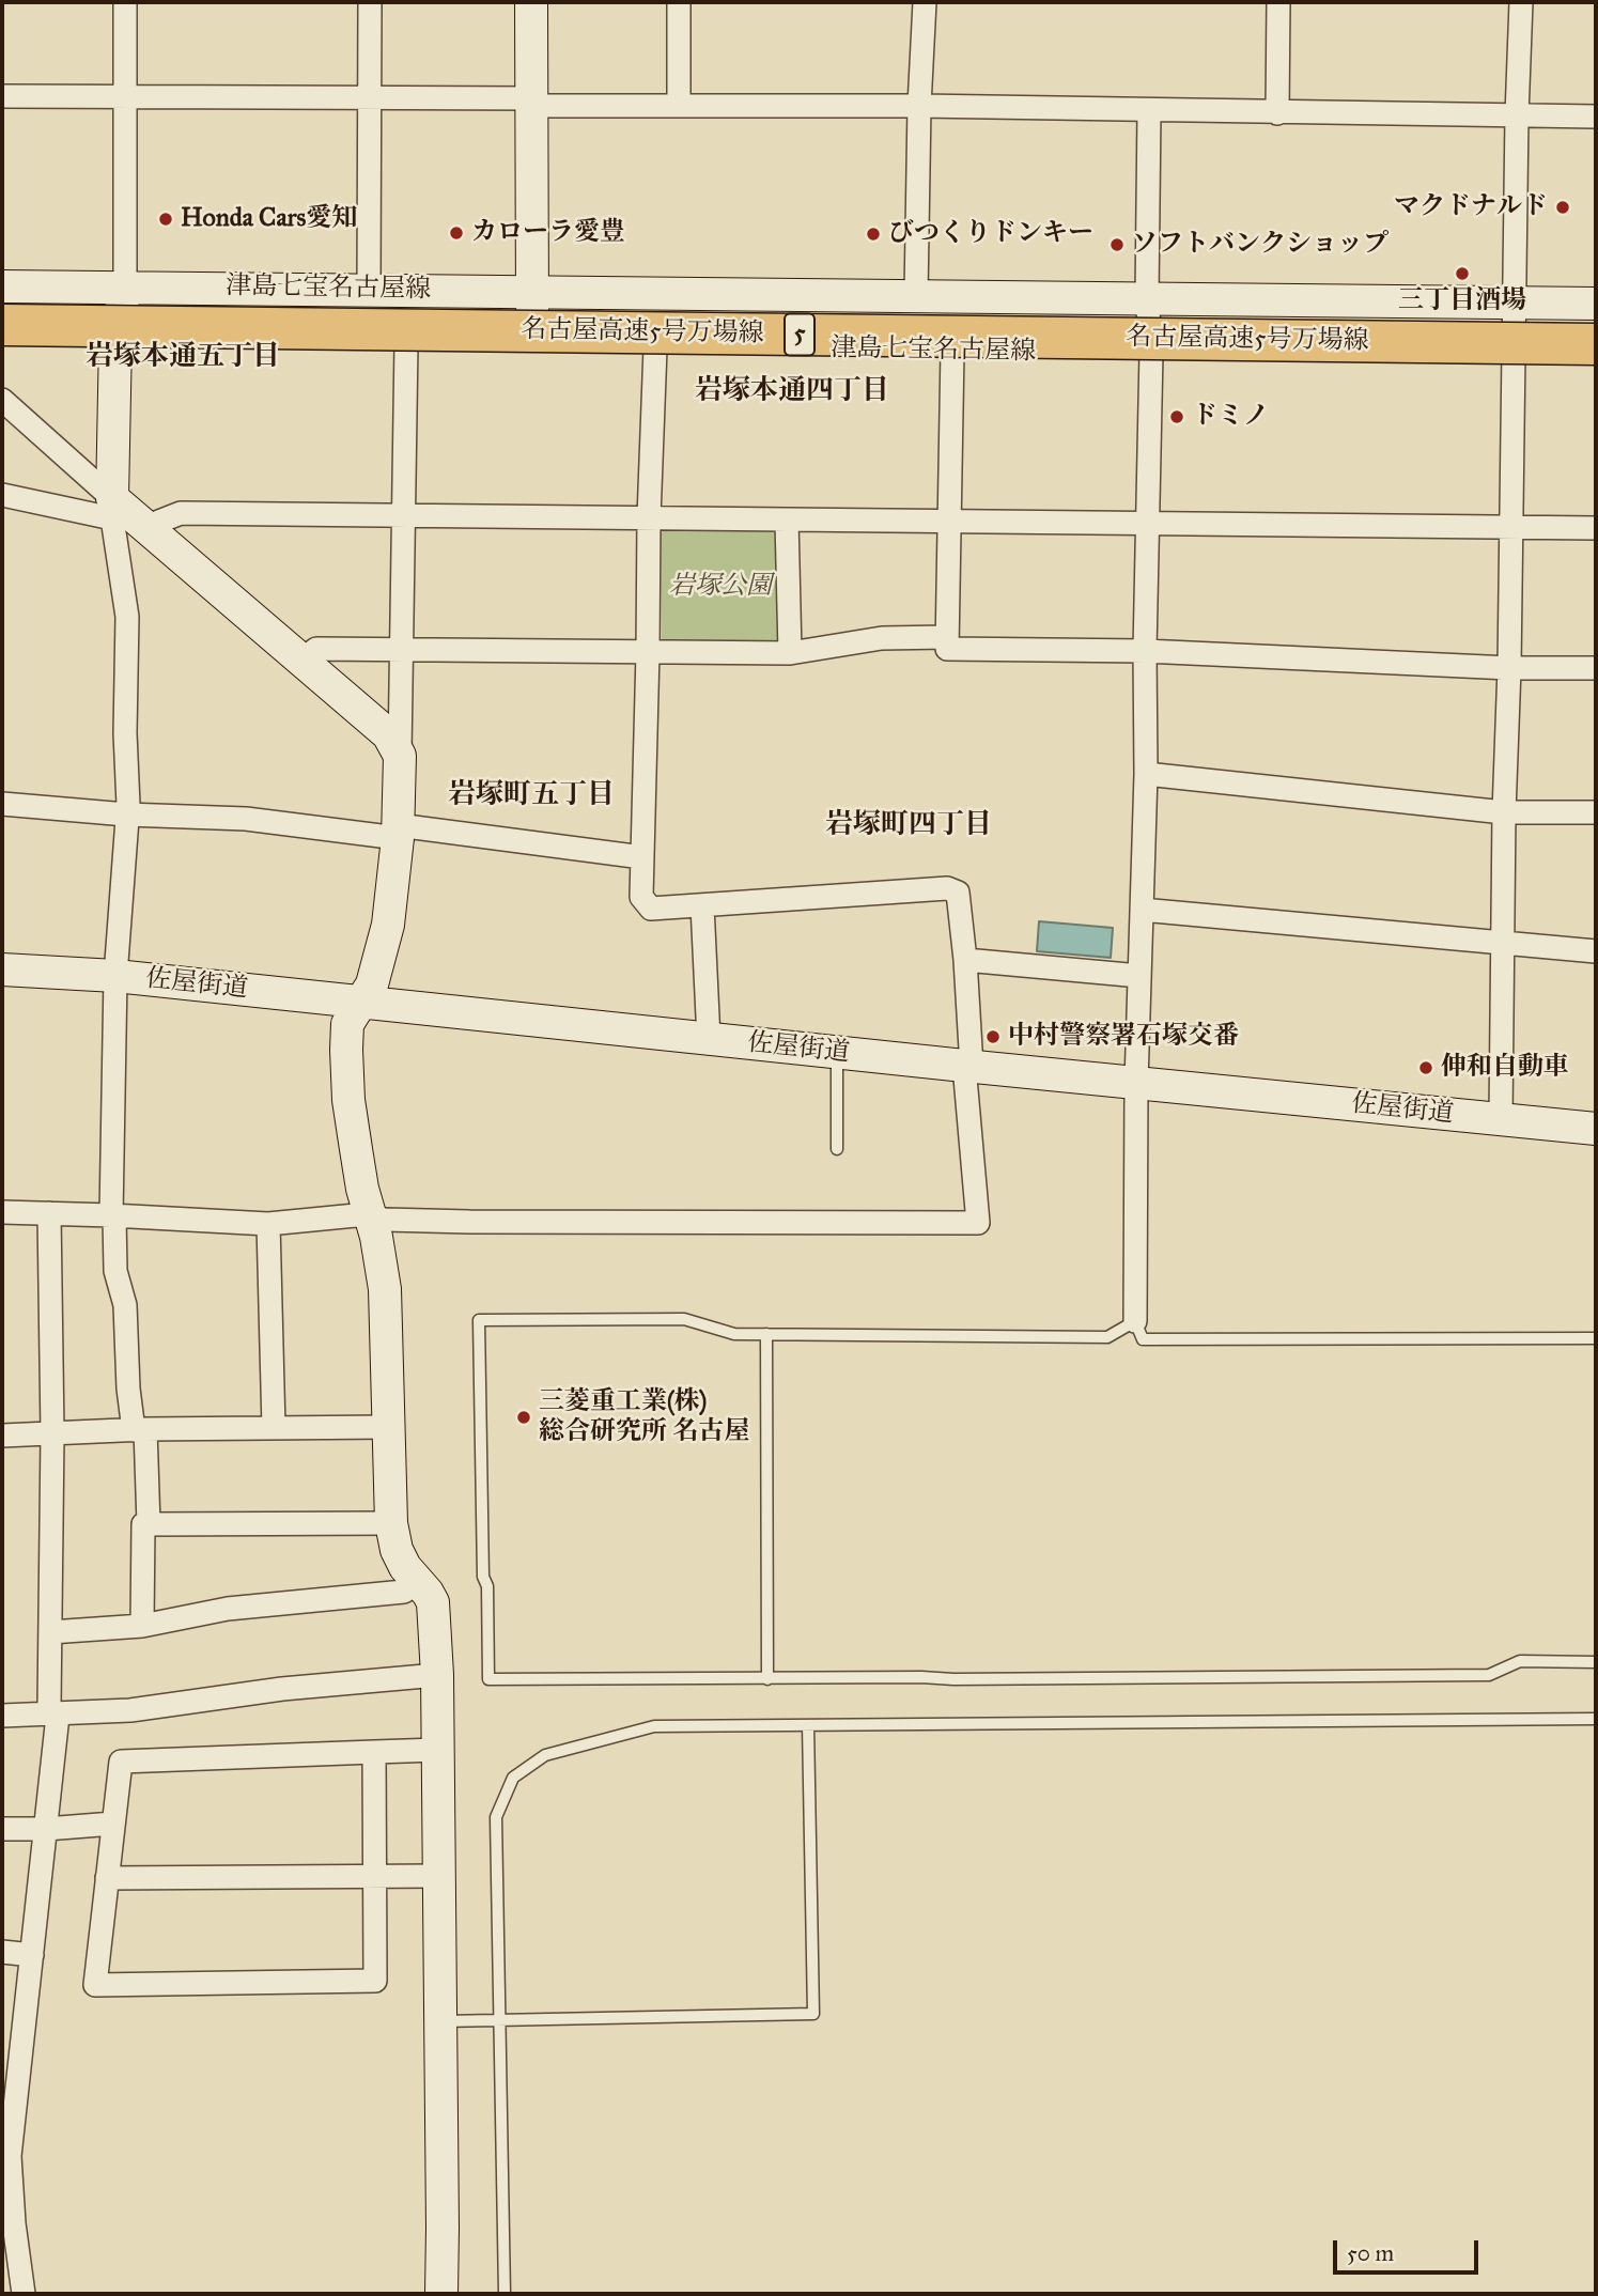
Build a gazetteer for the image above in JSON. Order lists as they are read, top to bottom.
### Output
{
  "streets": {
    "highway": ["名古屋高速5号万場線", "5"],
    "street": ["津島七宝名古屋線", "佐屋街道"]
  },
  "districts": [
    "岩塚本通五丁目",
    "岩塚本通四丁目",
    "岩塚町五丁目",
    "岩塚町四丁目"
  ],
  "parks": ["岩塚公園"],
  "places": [
    "マクドナルド",
    "Honda Cars愛知",
    "カローラ愛豊",
    "びつくりドンキー",
    "ソフトバンクショップ",
    "三丁目酒場",
    "ドミノ",
    "中村警察署石塚交番",
    "伸和自動車",
    "三菱重工業(株) 総合研究所 名古屋"
  ],
  "scale_bar": "50 m"
}
